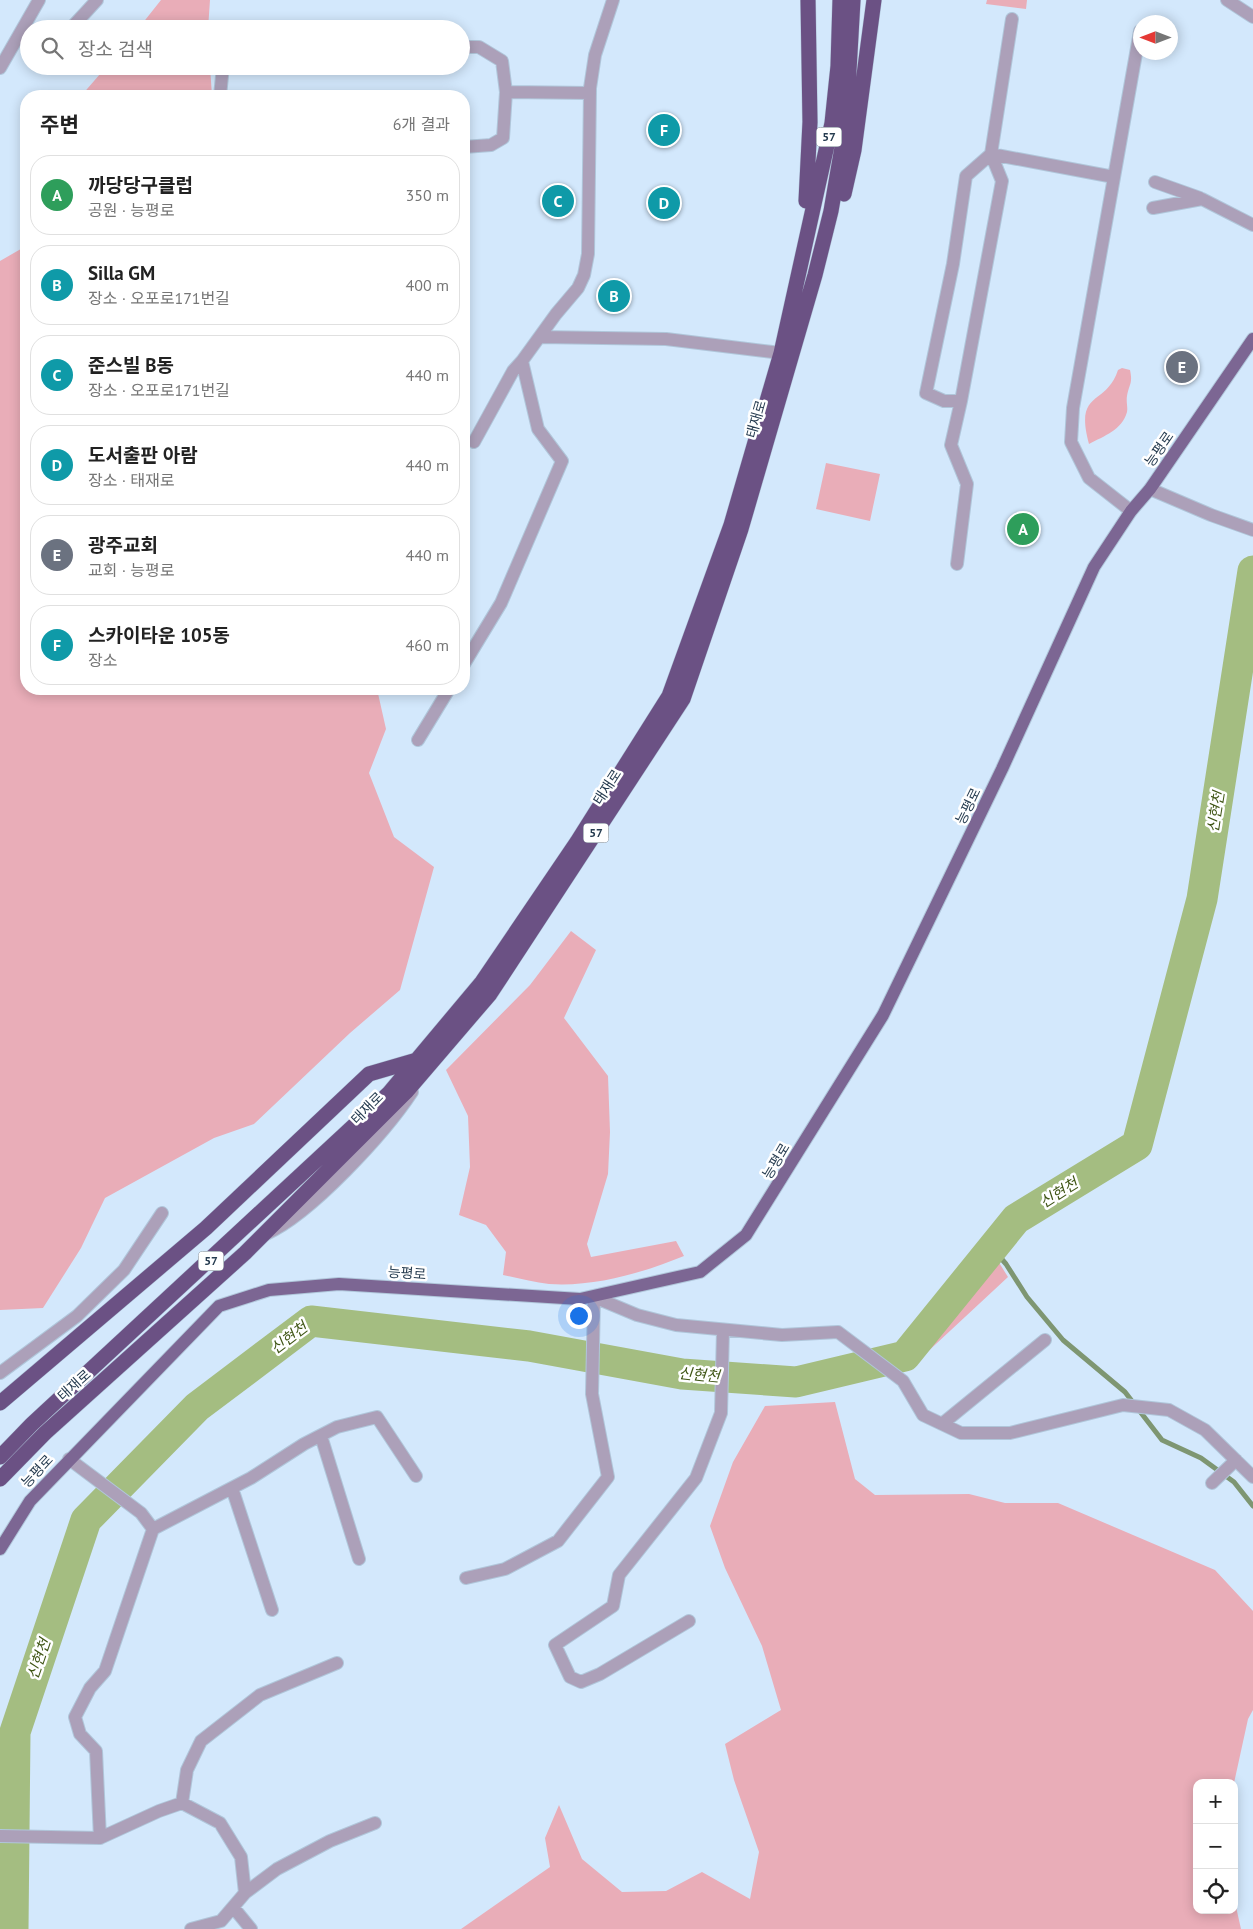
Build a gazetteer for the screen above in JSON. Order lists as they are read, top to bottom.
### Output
{
  "streets": {
    "highway": ["57", "태재로"],
    "main road": ["능평로"]
  },
  "water": ["신현천"],
  "north": "left",
  "page": {
    "search": "장소 검색",
    "heading": ["주변", "6개 결과"],
    "pins": [
      "F",
      "C",
      "D",
      "B",
      "E",
      "A"
    ],
    "list": [
      {
        "mark": "A",
        "name": "까당당구클럽",
        "note": "공원 · 능평로",
        "value": "350 m"
      },
      {
        "mark": "B",
        "name": "Silla GM",
        "note": "장소 · 오포로171번길",
        "value": "400 m"
      },
      {
        "mark": "C",
        "name": "준스빌 B동",
        "note": "장소 · 오포로171번길",
        "value": "440 m"
      },
      {
        "mark": "D",
        "name": "도서출판 아람",
        "note": "장소 · 태재로",
        "value": "440 m"
      },
      {
        "mark": "E",
        "name": "광주교회",
        "note": "교회 · 능평로",
        "value": "440 m"
      },
      {
        "mark": "F",
        "name": "스카이타운 105동",
        "note": "장소",
        "value": "460 m"
      }
    ],
    "map_buttons": ["+", "−"]
  }
}
